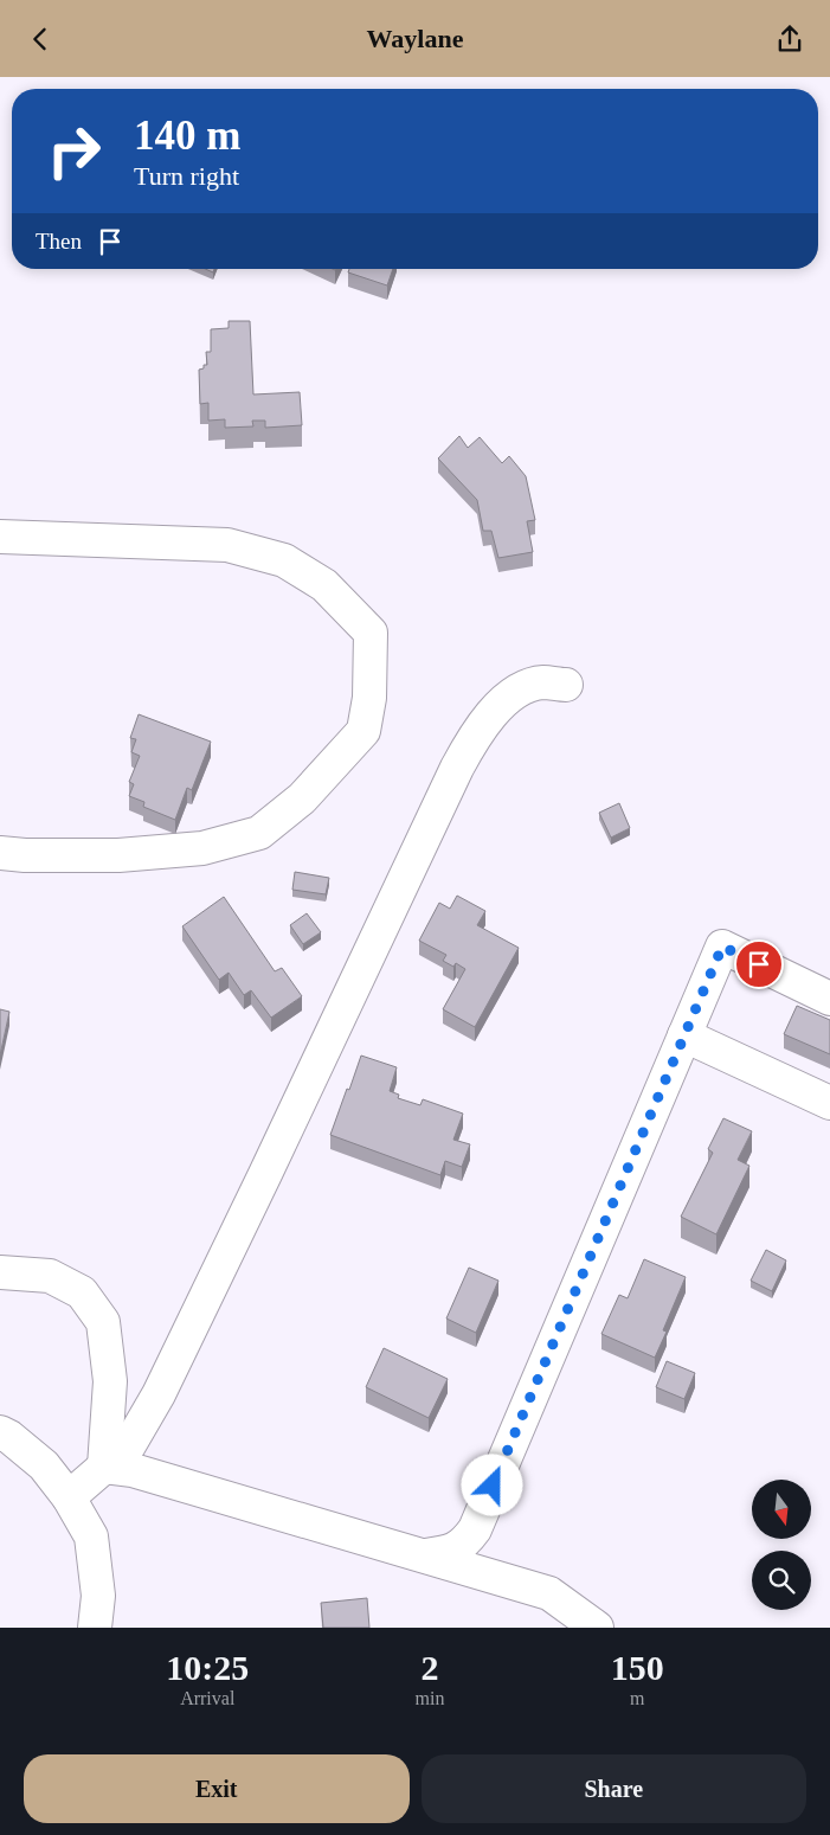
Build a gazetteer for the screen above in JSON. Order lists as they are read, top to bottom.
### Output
{
  "north": "bottom",
  "page": {
    "header": "Waylane",
    "turn": ["140 m", "Turn right"],
    "then": "Then",
    "eta": [
      "10:25",
      "Arrival",
      "2",
      "min",
      "150",
      "m"
    ],
    "buttons": ["Exit", "Share"]
  }
}
